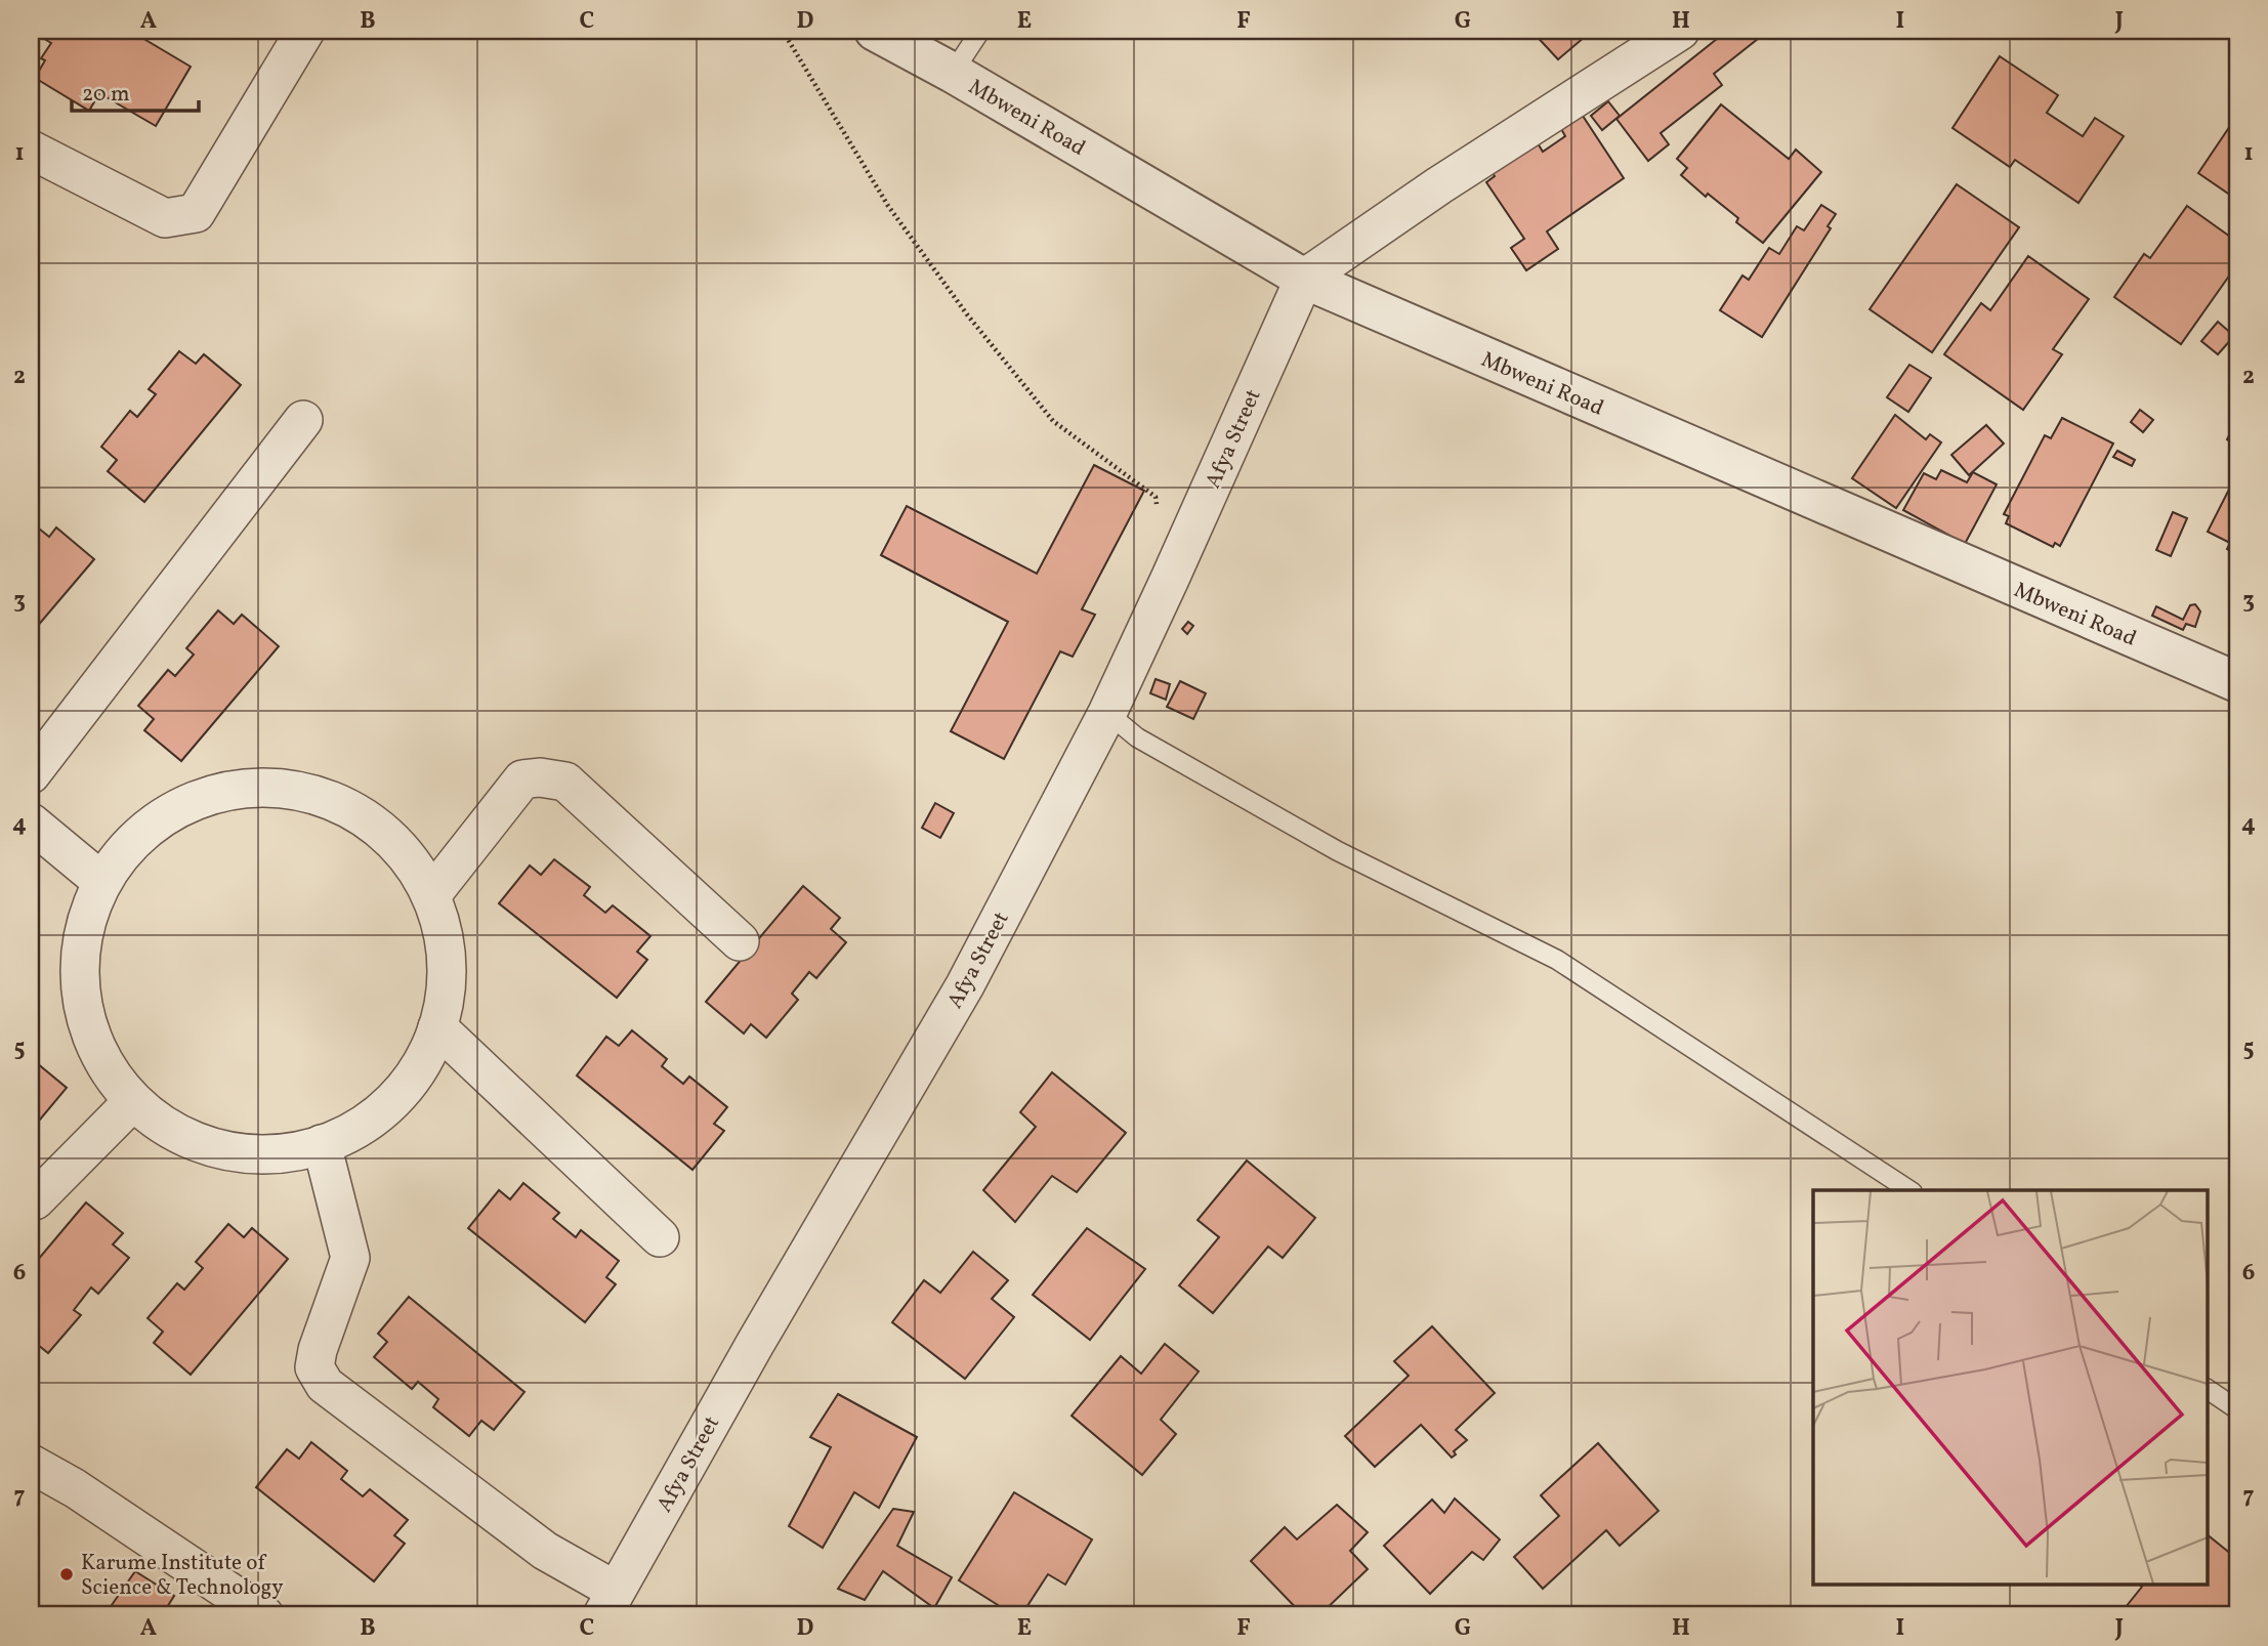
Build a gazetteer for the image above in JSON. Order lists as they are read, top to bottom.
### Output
{
  "streets": {
    "street": ["Mbweni Road", "Afya Street"]
  },
  "crossings": [
    ["Mbweni Road", "Afya Street"]
  ],
  "places": ["Karume Institute of Science & Technology"],
  "scale_bar": "20 m",
  "grid": {
    "columns": [
      "A",
      "B",
      "C",
      "D",
      "E",
      "F",
      "G",
      "H",
      "I",
      "J"
    ],
    "rows": [
      "1",
      "2",
      "3",
      "4",
      "5",
      "6",
      "7"
    ]
  }
}
